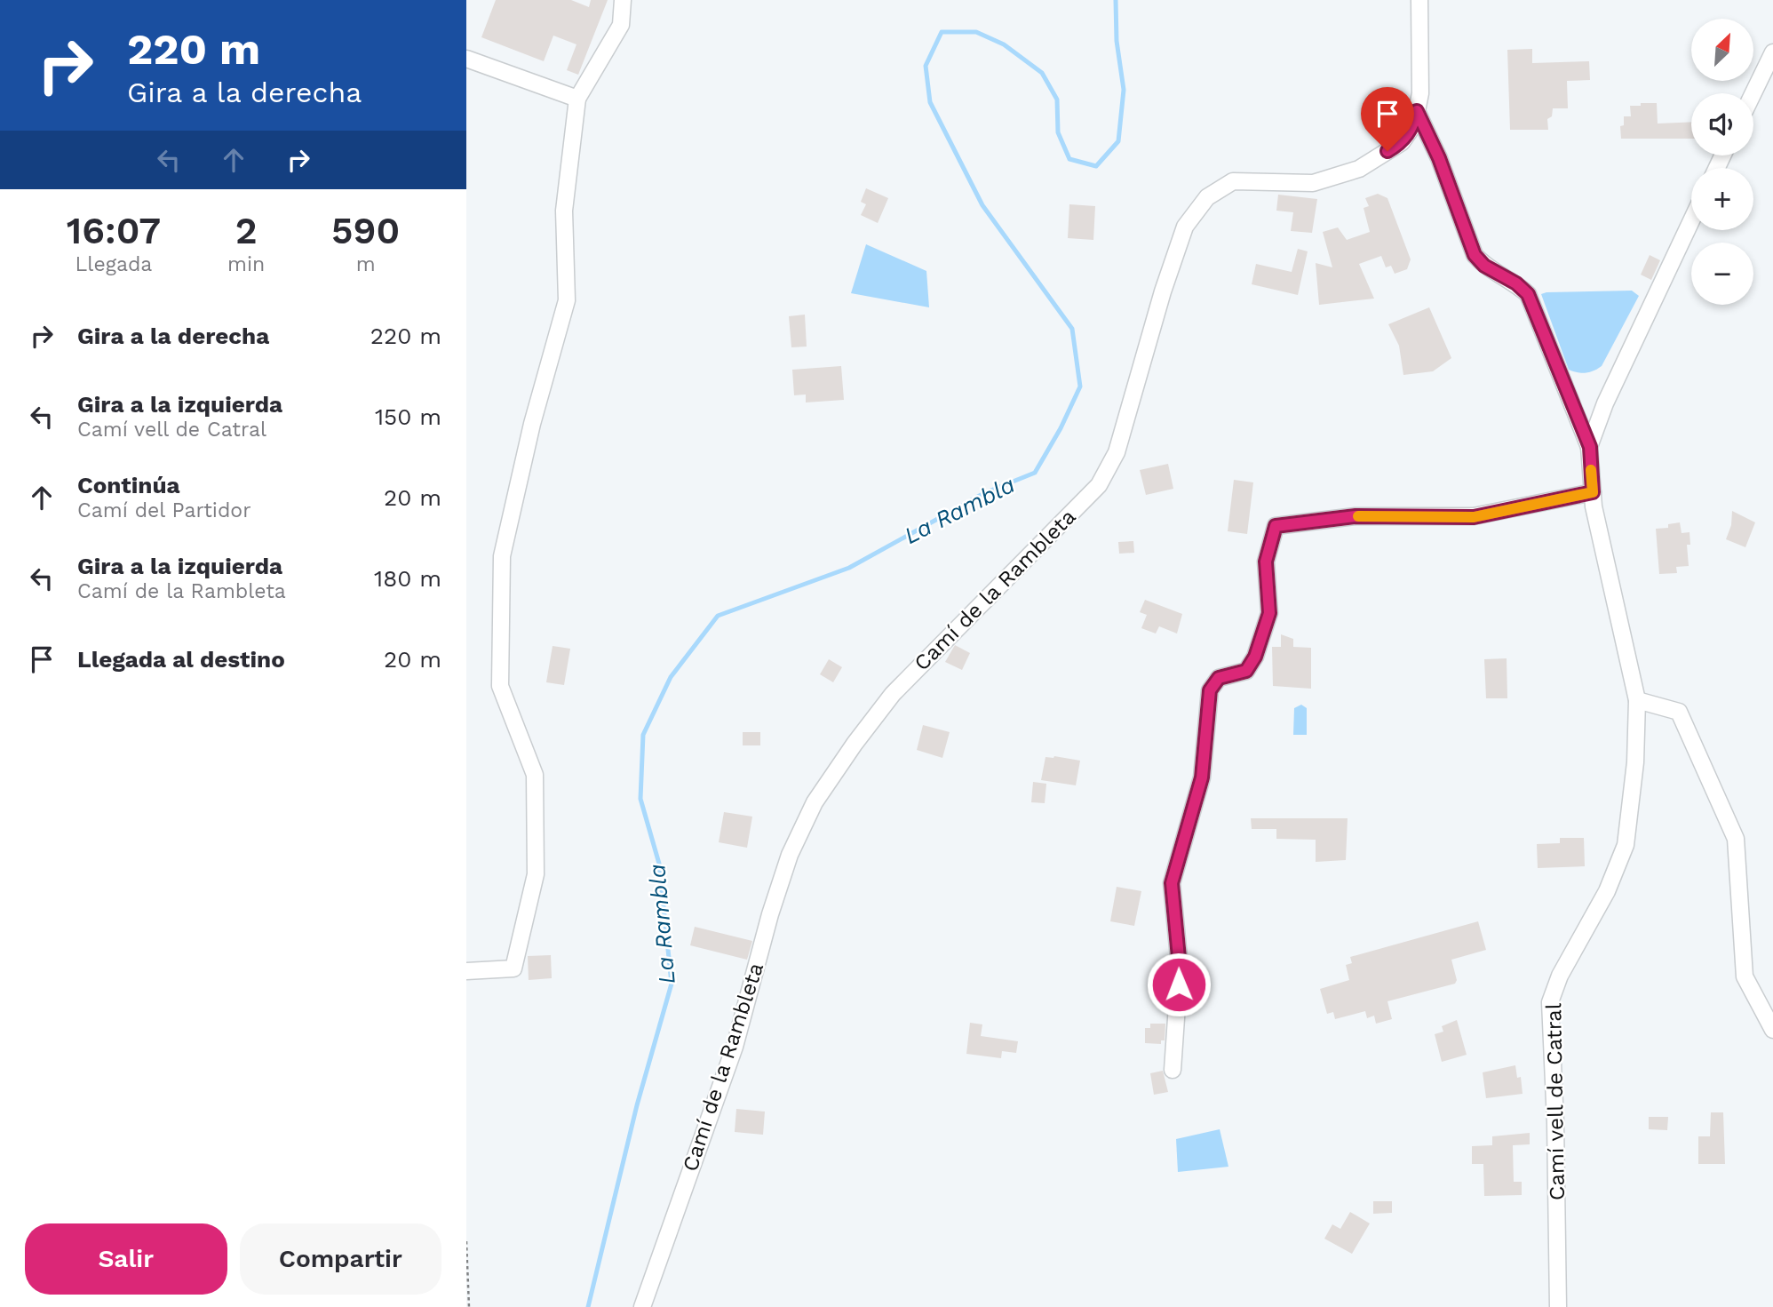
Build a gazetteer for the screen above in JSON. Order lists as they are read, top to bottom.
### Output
{
  "streets": {
    "street": ["Camí de la Rambleta", "Camí vell de Catral"]
  },
  "water": ["La Rambla"],
  "north": "top right",
  "page": {
    "turn": ["220 m", "Gira a la derecha"],
    "map_buttons": ["+", "−"],
    "eta": [
      "16:07",
      "Llegada",
      "2",
      "min",
      "590",
      "m"
    ],
    "list": [
      {
        "name": "Gira a la derecha",
        "value": "220 m"
      },
      {
        "name": "Gira a la izquierda",
        "note": "Camí vell de Catral",
        "value": "150 m"
      },
      {
        "name": "Continúa",
        "note": "Camí del Partidor",
        "value": "20 m"
      },
      {
        "name": "Gira a la izquierda",
        "note": "Camí de la Rambleta",
        "value": "180 m"
      },
      {
        "name": "Llegada al destino",
        "value": "20 m"
      }
    ],
    "buttons": ["Salir", "Compartir"]
  }
}
